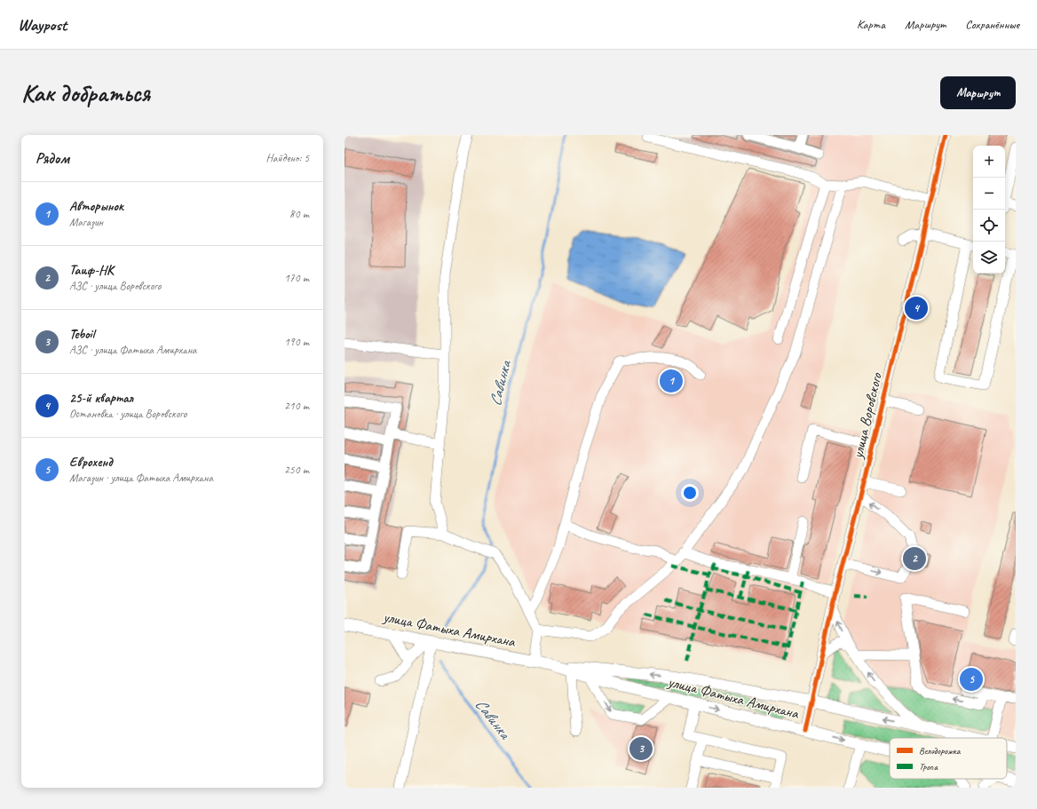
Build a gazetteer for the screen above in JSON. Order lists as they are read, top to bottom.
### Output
{
  "streets": {
    "main road": ["улица Фатыха Амирхана"],
    "street": ["улица Воровского"]
  },
  "crossings": [
    ["улица Воровского", "улица Фатыха Амирхана"]
  ],
  "water": ["Савинка"],
  "legend": ["Велодорожка", "Тропа"],
  "page": {
    "header": "Waypost",
    "nav": ["Карта", "Маршрут", "Сохранённые"],
    "buttons": "Маршрут",
    "title": "Как добраться",
    "heading": ["Рядом", "Найдено: 5"],
    "map_buttons": ["+", "−"],
    "list": [
      {
        "mark": "1",
        "name": "Авторынок",
        "note": "Магазин",
        "value": "80 m"
      },
      {
        "mark": "2",
        "name": "Таиф-НК",
        "note": "АЗС · улица Воровского",
        "value": "170 m"
      },
      {
        "mark": "3",
        "name": "Teboil",
        "note": "АЗС · улица Фатыха Амирхана",
        "value": "190 m"
      },
      {
        "mark": "4",
        "name": "25-й квартал",
        "note": "Остановка · улица Воровского",
        "value": "210 m"
      },
      {
        "mark": "5",
        "name": "Еврохенд",
        "note": "Магазин · улица Фатыха Амирхана",
        "value": "250 m"
      }
    ],
    "pins": [
      "4",
      "1",
      "2",
      "5",
      "3"
    ]
  }
}
